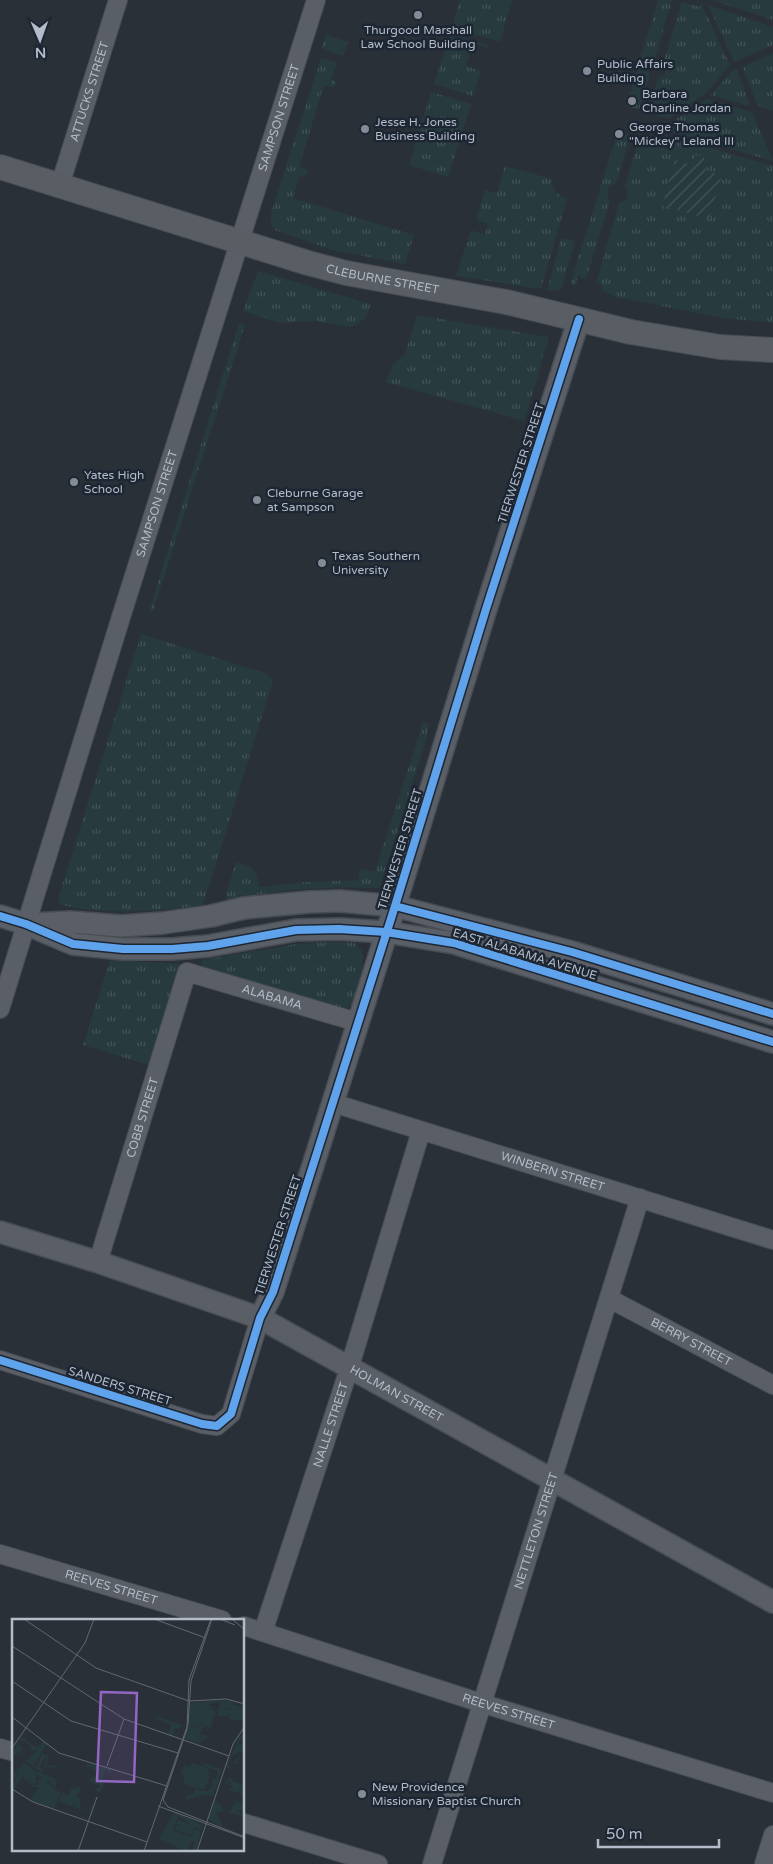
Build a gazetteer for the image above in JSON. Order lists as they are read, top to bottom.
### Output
{
  "streets": {
    "main road": ["CLEBURNE STREET"],
    "street": [
      "ATTUCKS STREET",
      "SAMPSON STREET",
      "TIERWESTER STREET",
      "EAST ALABAMA AVENUE",
      "ALABAMA",
      "COBB STREET",
      "WINBERN STREET",
      "BERRY STREET",
      "SANDERS STREET",
      "HOLMAN STREET",
      "NALLE STREET",
      "NETTLETON STREET",
      "REEVES STREET"
    ]
  },
  "crossings": [
    ["ATTUCKS STREET", "CLEBURNE STREET"],
    ["SAMPSON STREET", "CLEBURNE STREET"],
    ["SAMPSON STREET", "EAST ALABAMA AVENUE"],
    ["CLEBURNE STREET", "TIERWESTER STREET"],
    ["TIERWESTER STREET", "EAST ALABAMA AVENUE"],
    ["TIERWESTER STREET", "ALABAMA"],
    ["TIERWESTER STREET", "WINBERN STREET"],
    ["TIERWESTER STREET", "SANDERS STREET"],
    ["TIERWESTER STREET", "HOLMAN STREET"],
    ["ALABAMA", "COBB STREET"],
    ["COBB STREET", "HOLMAN STREET"],
    ["WINBERN STREET", "NALLE STREET"],
    ["WINBERN STREET", "NETTLETON STREET"],
    ["BERRY STREET", "NETTLETON STREET"],
    ["HOLMAN STREET", "NALLE STREET"],
    ["HOLMAN STREET", "NETTLETON STREET"],
    ["NALLE STREET", "REEVES STREET"],
    ["NETTLETON STREET", "REEVES STREET"]
  ],
  "places": [
    "Thurgood Marshall Law School Building",
    "Public Affairs Building",
    "Barbara Charline Jordan",
    "Jesse H. Jones Business Building",
    "George Thomas \"Mickey\" Leland III",
    "Yates High School",
    "Cleburne Garage at Sampson",
    "Texas Southern University",
    "New Providence Missionary Baptist Church"
  ],
  "scale_bar": "50 m",
  "north": "bottom"
}
